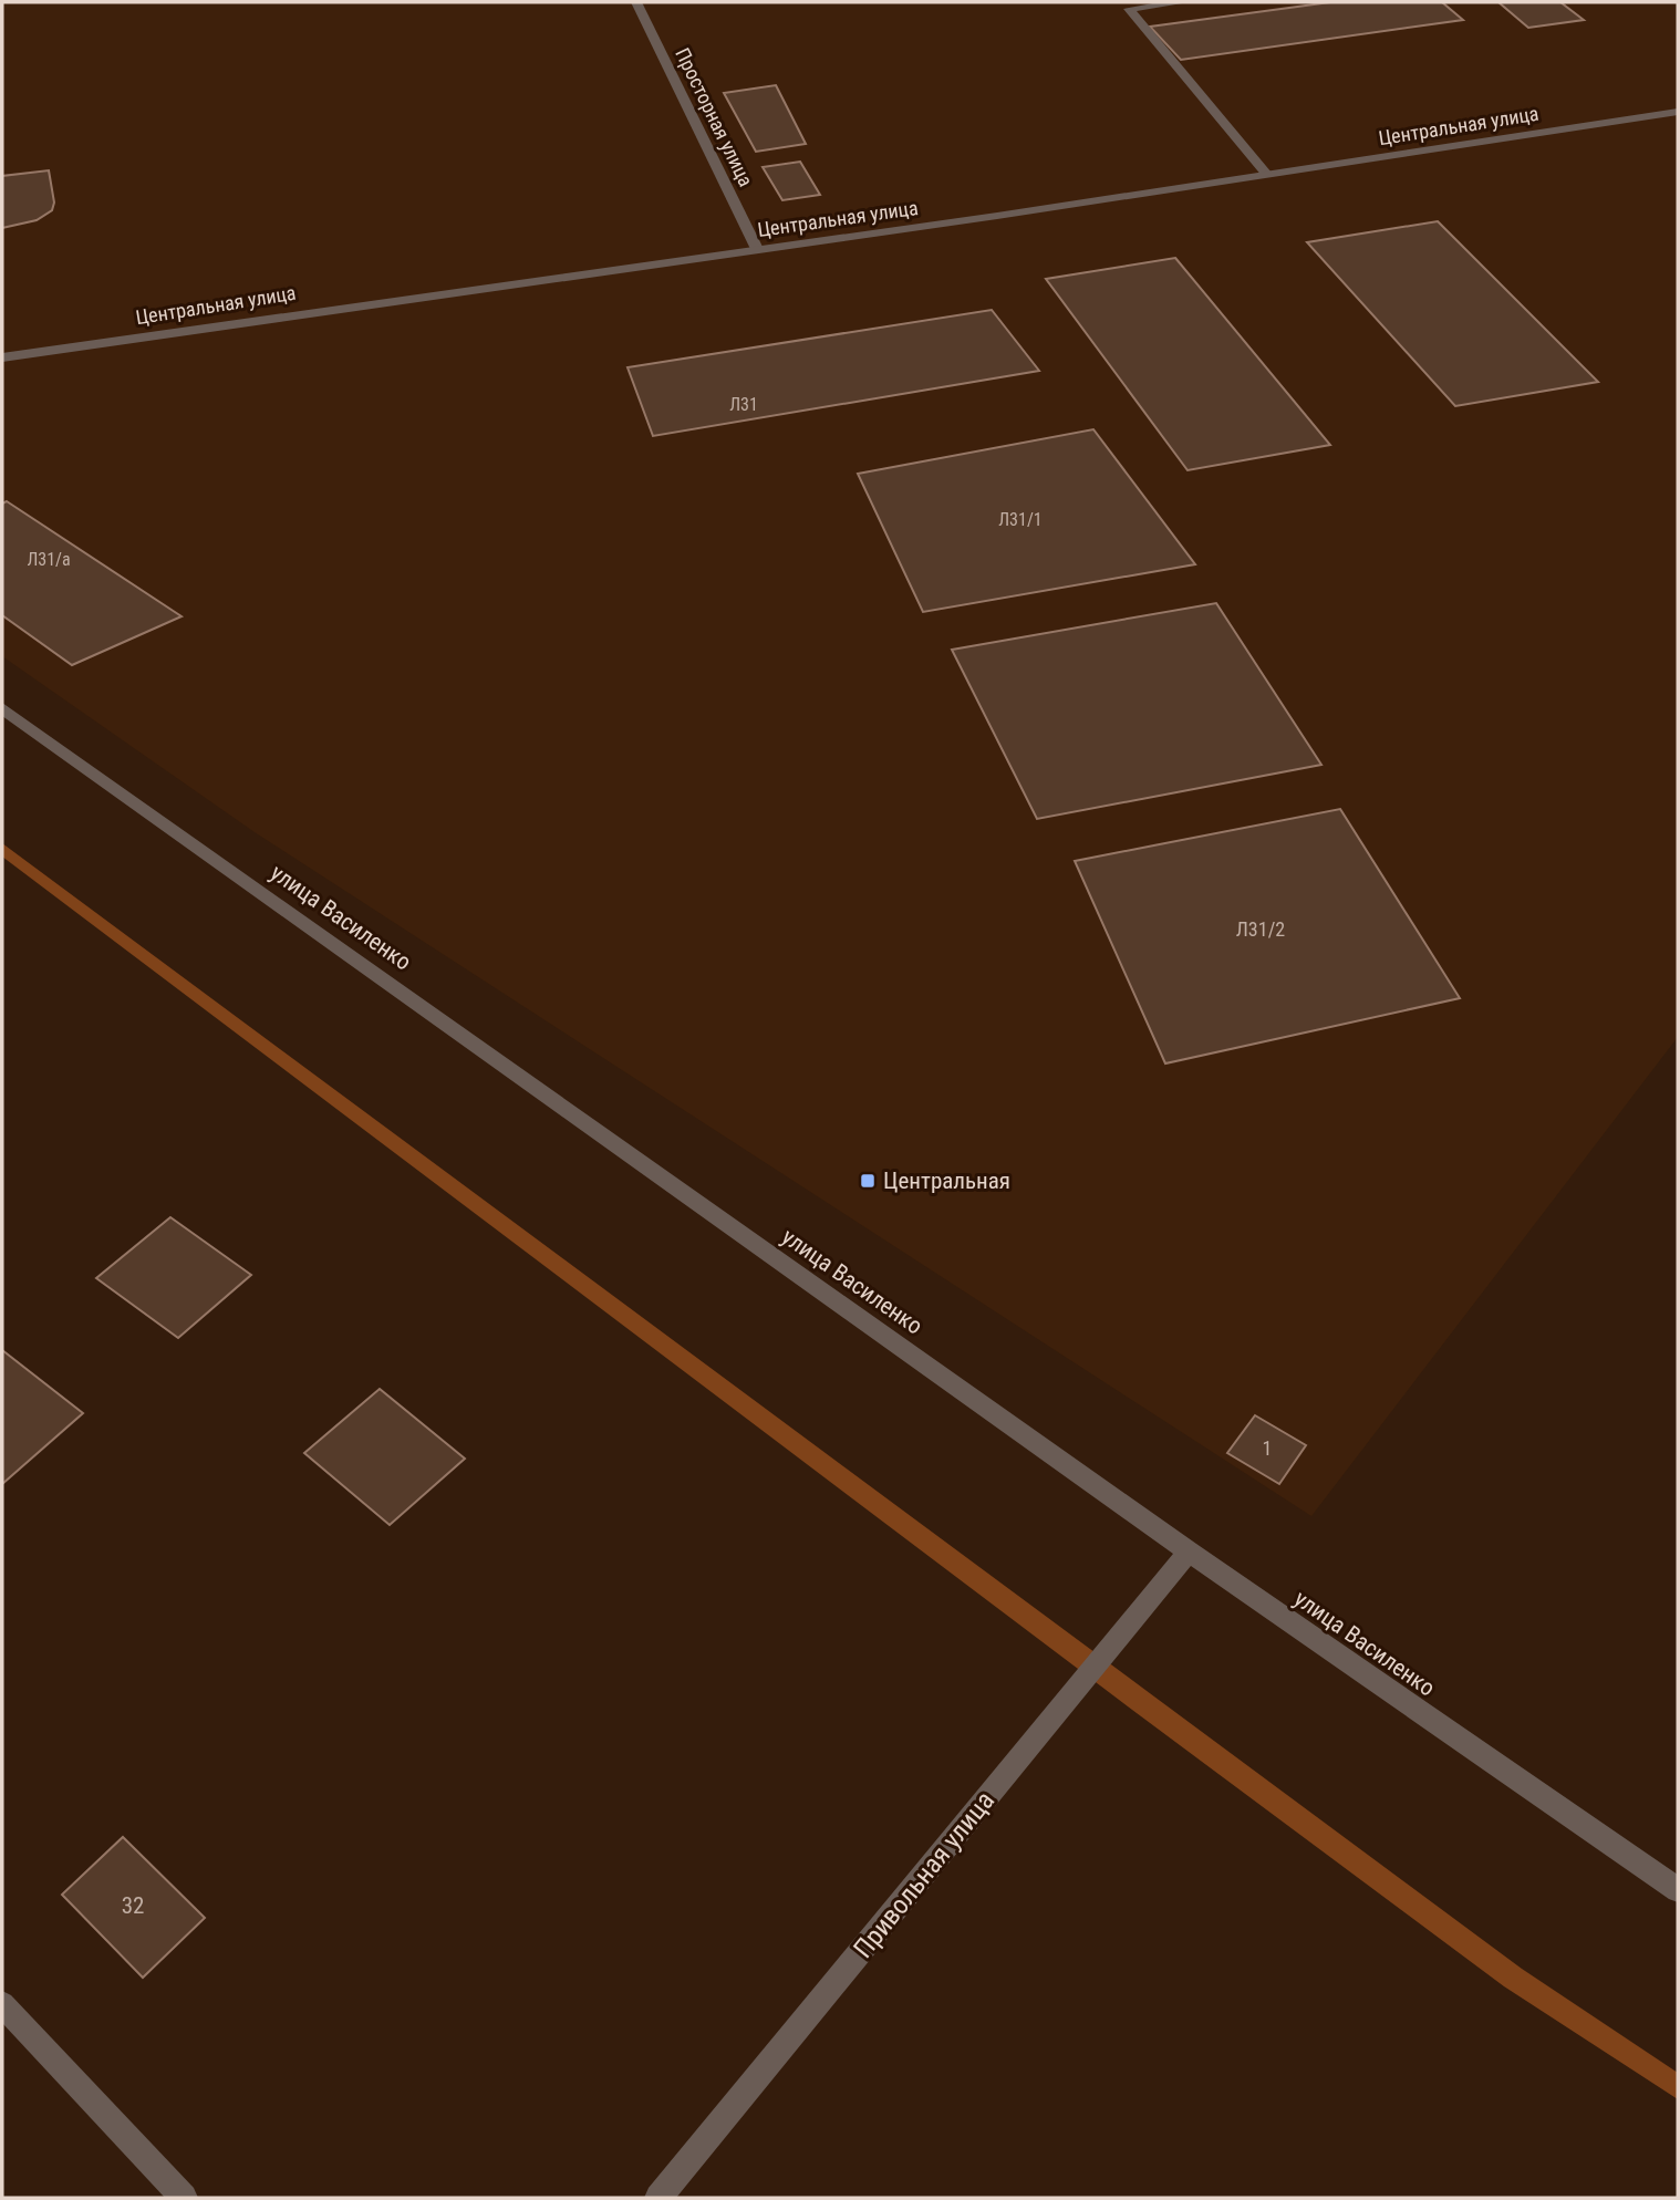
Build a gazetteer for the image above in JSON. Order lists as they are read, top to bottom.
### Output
{
  "streets": {
    "street": [
      "Просторная улица",
      "Центральная улица",
      "улица Василенко",
      "Привольная улица"
    ]
  },
  "crossings": [
    ["Просторная улица", "Центральная улица"],
    ["улица Василенко", "Привольная улица"]
  ],
  "places": {
    "transit": ["Центральная"]
  },
  "house_numbers": [
    "Л31",
    "Л31/1",
    "Л31/а",
    "Л31/2",
    "1",
    "32"
  ]
}
